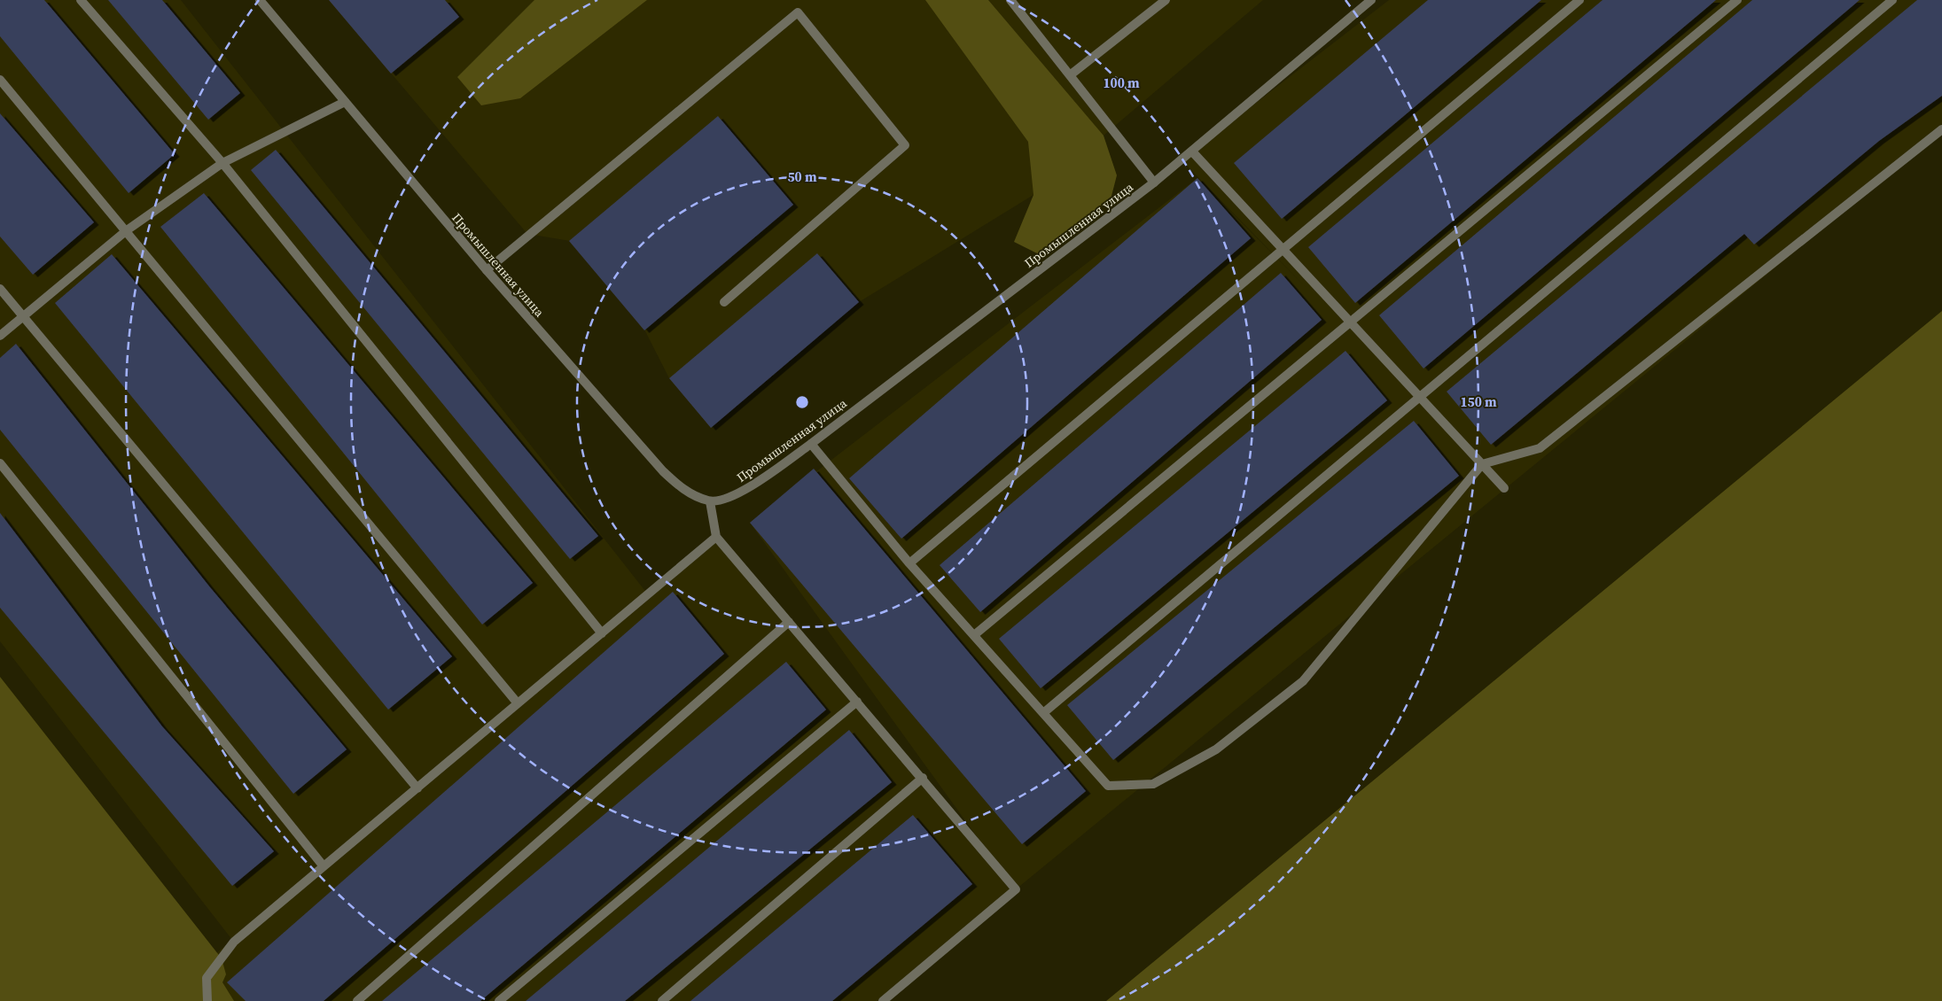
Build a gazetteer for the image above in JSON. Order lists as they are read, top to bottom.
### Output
{
  "streets": {
    "street": ["Промышленная улица"]
  },
  "rings": ["100 m", "50 m", "150 m"]
}
